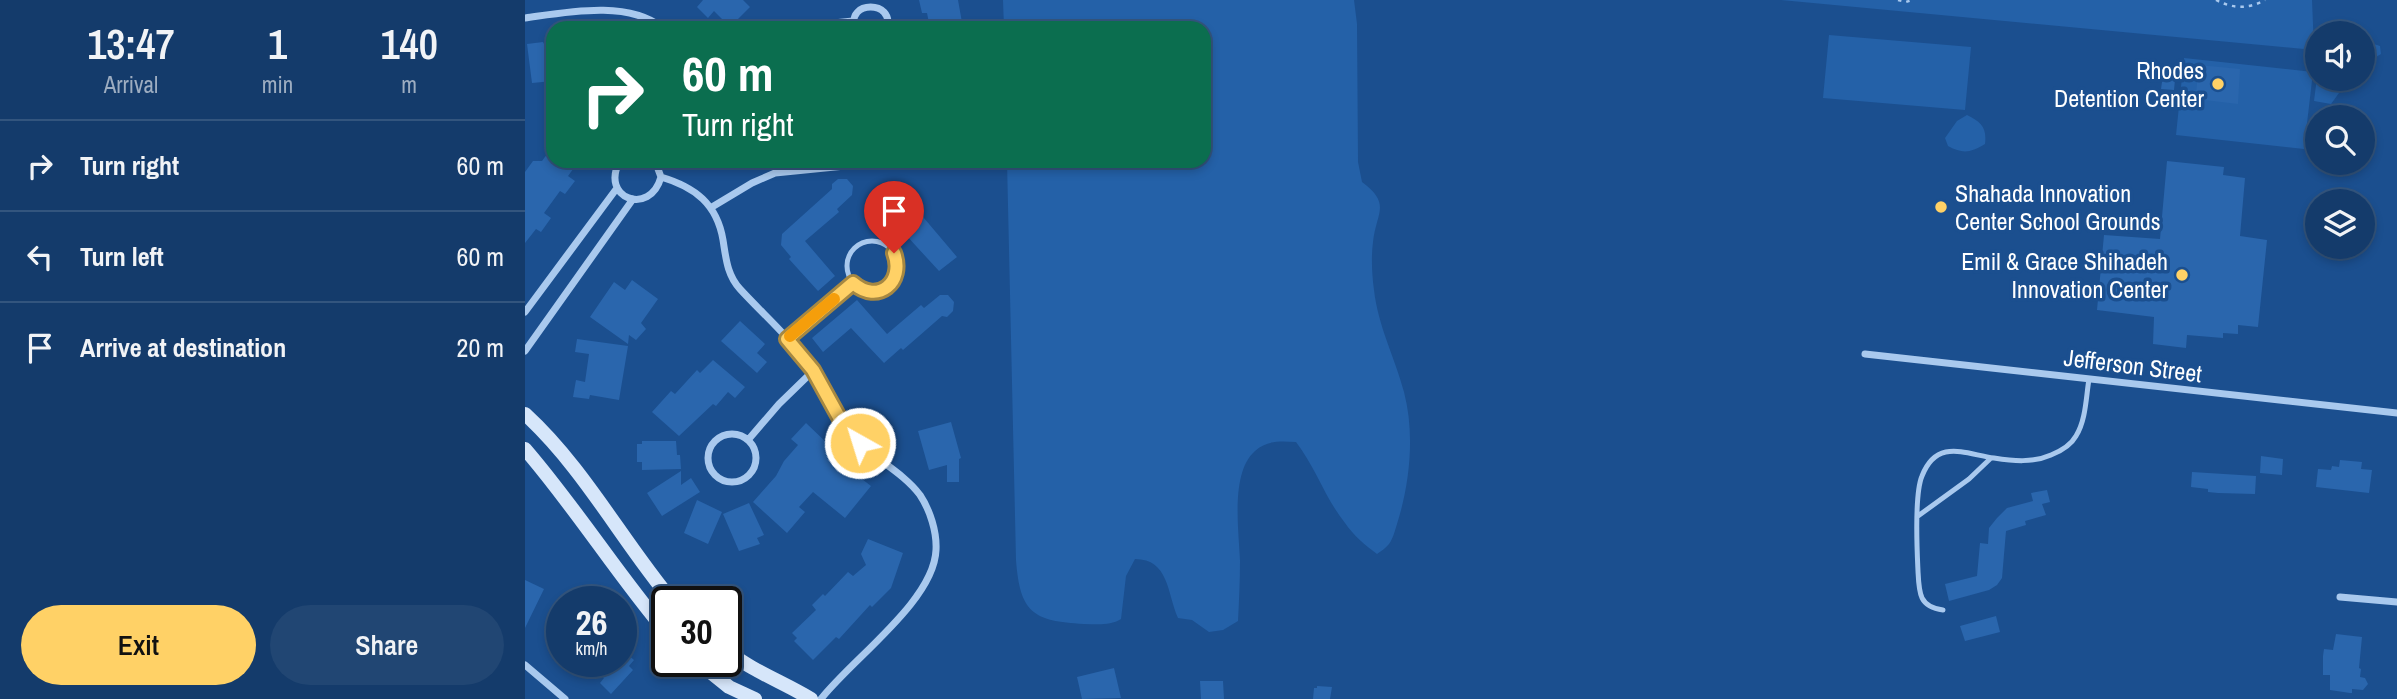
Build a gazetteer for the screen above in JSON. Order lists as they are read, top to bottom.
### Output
{
  "streets": {
    "street": ["Jefferson Street"]
  },
  "places": ["Rhodes Detention Center", "Shahada Innovation Center School Grounds", "Emil & Grace Shihadeh Innovation Center"],
  "page": {
    "eta": [
      "13:47",
      "Arrival",
      "1",
      "min",
      "140",
      "m"
    ],
    "turn": ["60 m", "Turn right"],
    "list": [
      {
        "name": "Turn right",
        "value": "60 m"
      },
      {
        "name": "Turn left",
        "value": "60 m"
      },
      {
        "name": "Arrive at destination",
        "value": "20 m"
      }
    ],
    "speed": "26 km/h",
    "limit": "30",
    "buttons": ["Exit", "Share"]
  }
}
